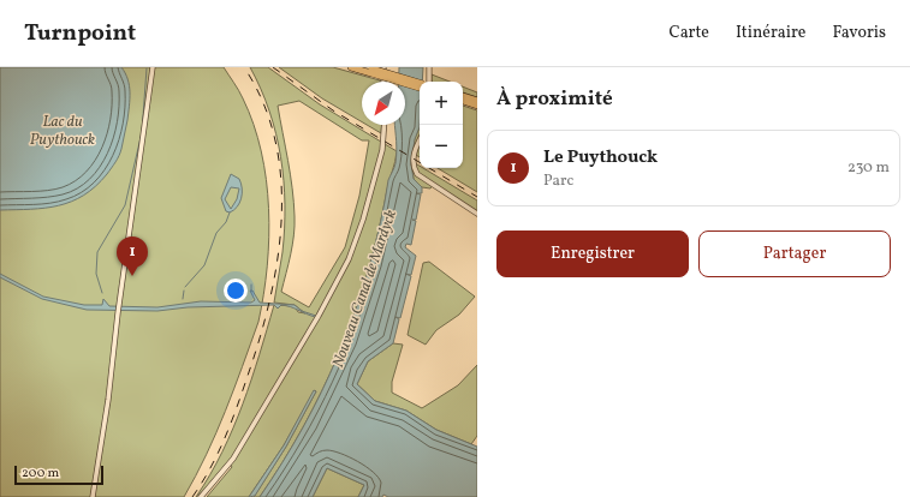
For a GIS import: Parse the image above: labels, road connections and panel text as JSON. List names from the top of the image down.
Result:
{
  "water": ["Lac du Puythouck", "Nouveau Canal de Mardyck"],
  "scale_bar": "200 m",
  "north": "bottom left",
  "page": {
    "header": "Turnpoint",
    "nav": ["Carte", "Itinéraire", "Favoris"],
    "heading": "À proximité",
    "map_buttons": ["+", "−"],
    "list": [
      {
        "mark": "1",
        "name": "Le Puythouck",
        "note": "Parc",
        "value": "230 m"
      }
    ],
    "buttons": ["Enregistrer", "Partager"],
    "pins": "1",
    "scale": "200 m"
  }
}
